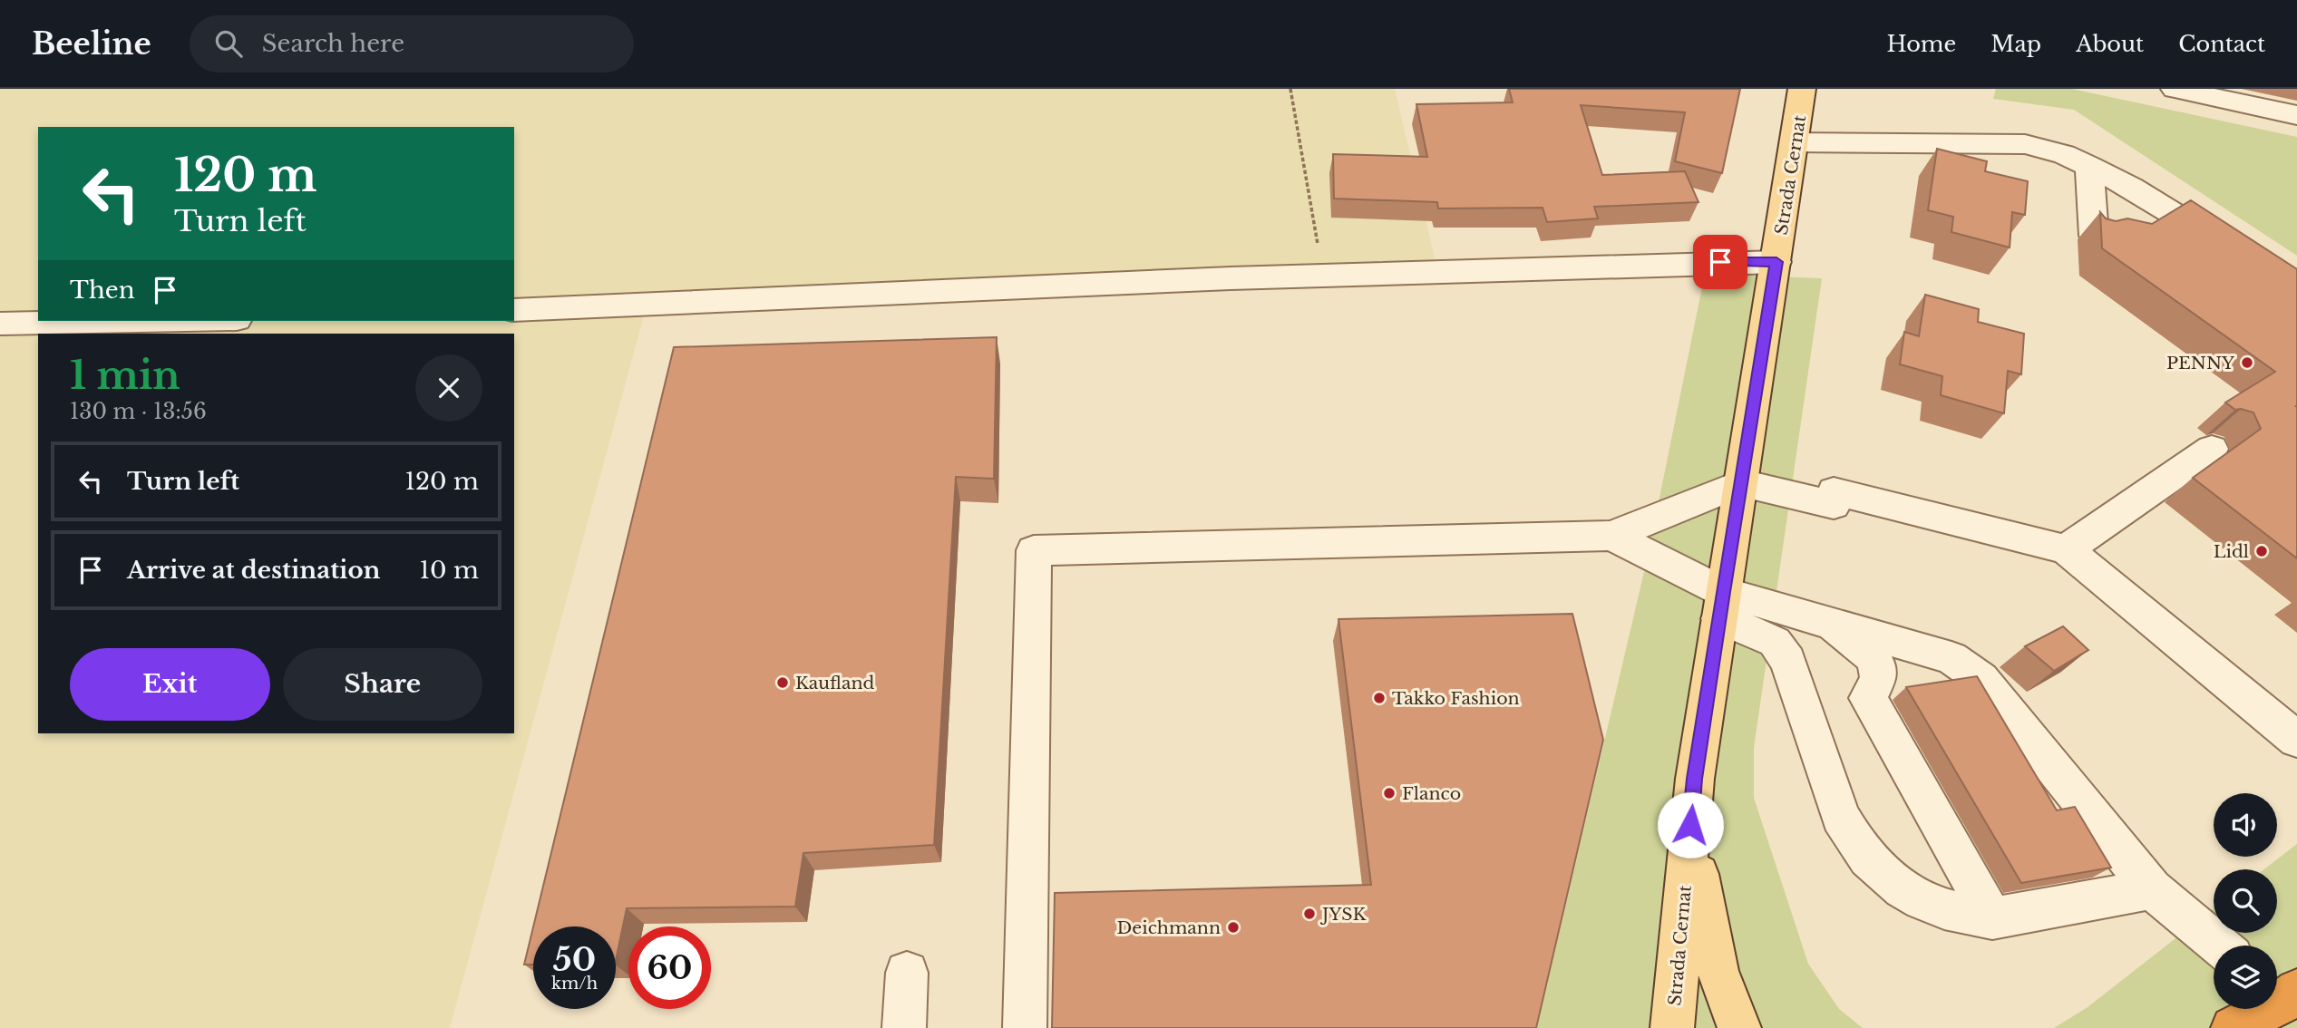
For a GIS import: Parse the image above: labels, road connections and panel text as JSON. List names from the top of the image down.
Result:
{
  "streets": {
    "main road": ["Strada Cernat"]
  },
  "places": [
    "PENNY",
    "Lidl",
    "Kaufland",
    "Takko Fashion",
    "Flanco",
    "JYSK",
    "Deichmann"
  ],
  "page": {
    "header": "Beeline",
    "search": "Search here",
    "nav": [
      "Home",
      "Map",
      "About",
      "Contact"
    ],
    "turn": ["120 m", "Turn left"],
    "then": "Then",
    "heading": ["1 min", "130 m · 13:56"],
    "list": [
      {
        "name": "Turn left",
        "value": "120 m"
      },
      {
        "name": "Arrive at destination",
        "value": "10 m"
      }
    ],
    "buttons": ["Exit", "Share"],
    "speed": "50 km/h",
    "limit": "60"
  }
}
